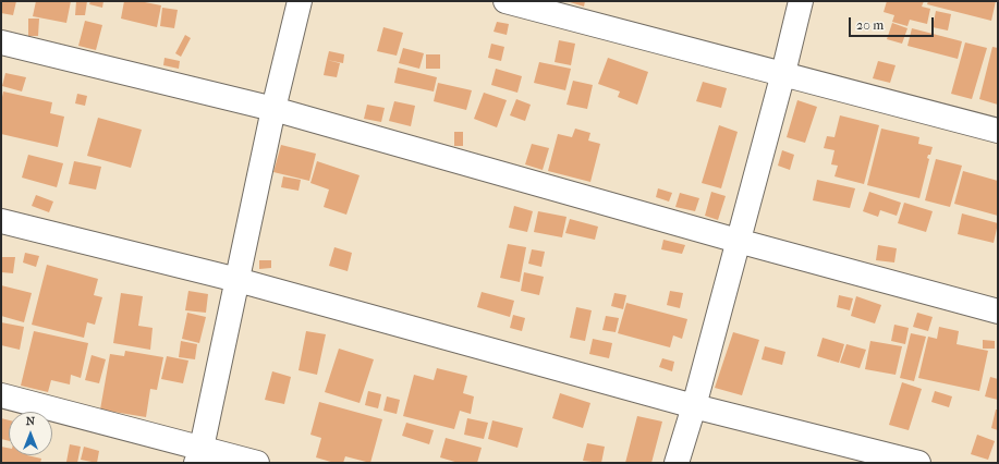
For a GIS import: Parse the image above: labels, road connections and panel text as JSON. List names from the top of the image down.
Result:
{
  "scale_bar": "20 m",
  "north": "top"
}
